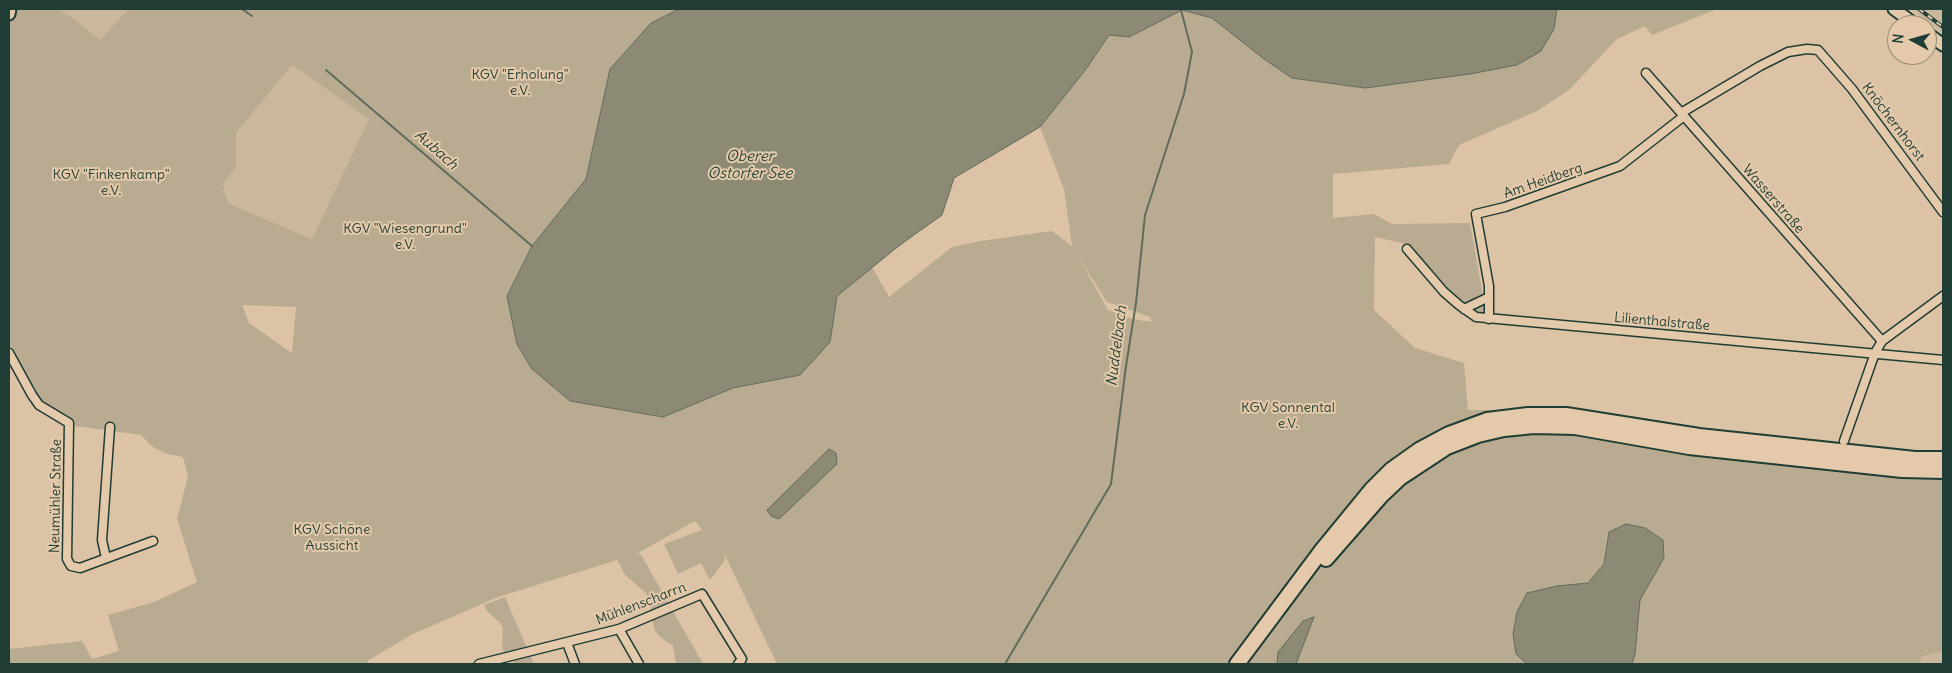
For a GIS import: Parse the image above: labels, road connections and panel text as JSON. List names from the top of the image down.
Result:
{
  "streets": {
    "street": [
      "Knöchernhorst",
      "Am Heidberg",
      "Wasserstraße",
      "Lilienthalstraße",
      "Neumühler Straße",
      "Mühlenscharrn"
    ]
  },
  "crossings": [
    ["Knöchernhorst", "Am Heidberg"],
    ["Am Heidberg", "Wasserstraße"],
    ["Am Heidberg", "Lilienthalstraße"]
  ],
  "water": ["Aubach", "Oberer Ostorfer See", "Nuddelbach"],
  "parks": [
    "KGV \"Erholung\" e.V.",
    "KGV \"Finkenkamp\" e.V.",
    "KGV \"Wiesengrund\" e.V.",
    "KGV Sonnental e.V.",
    "KGV Schöne Aussicht"
  ],
  "north": "left"
}
